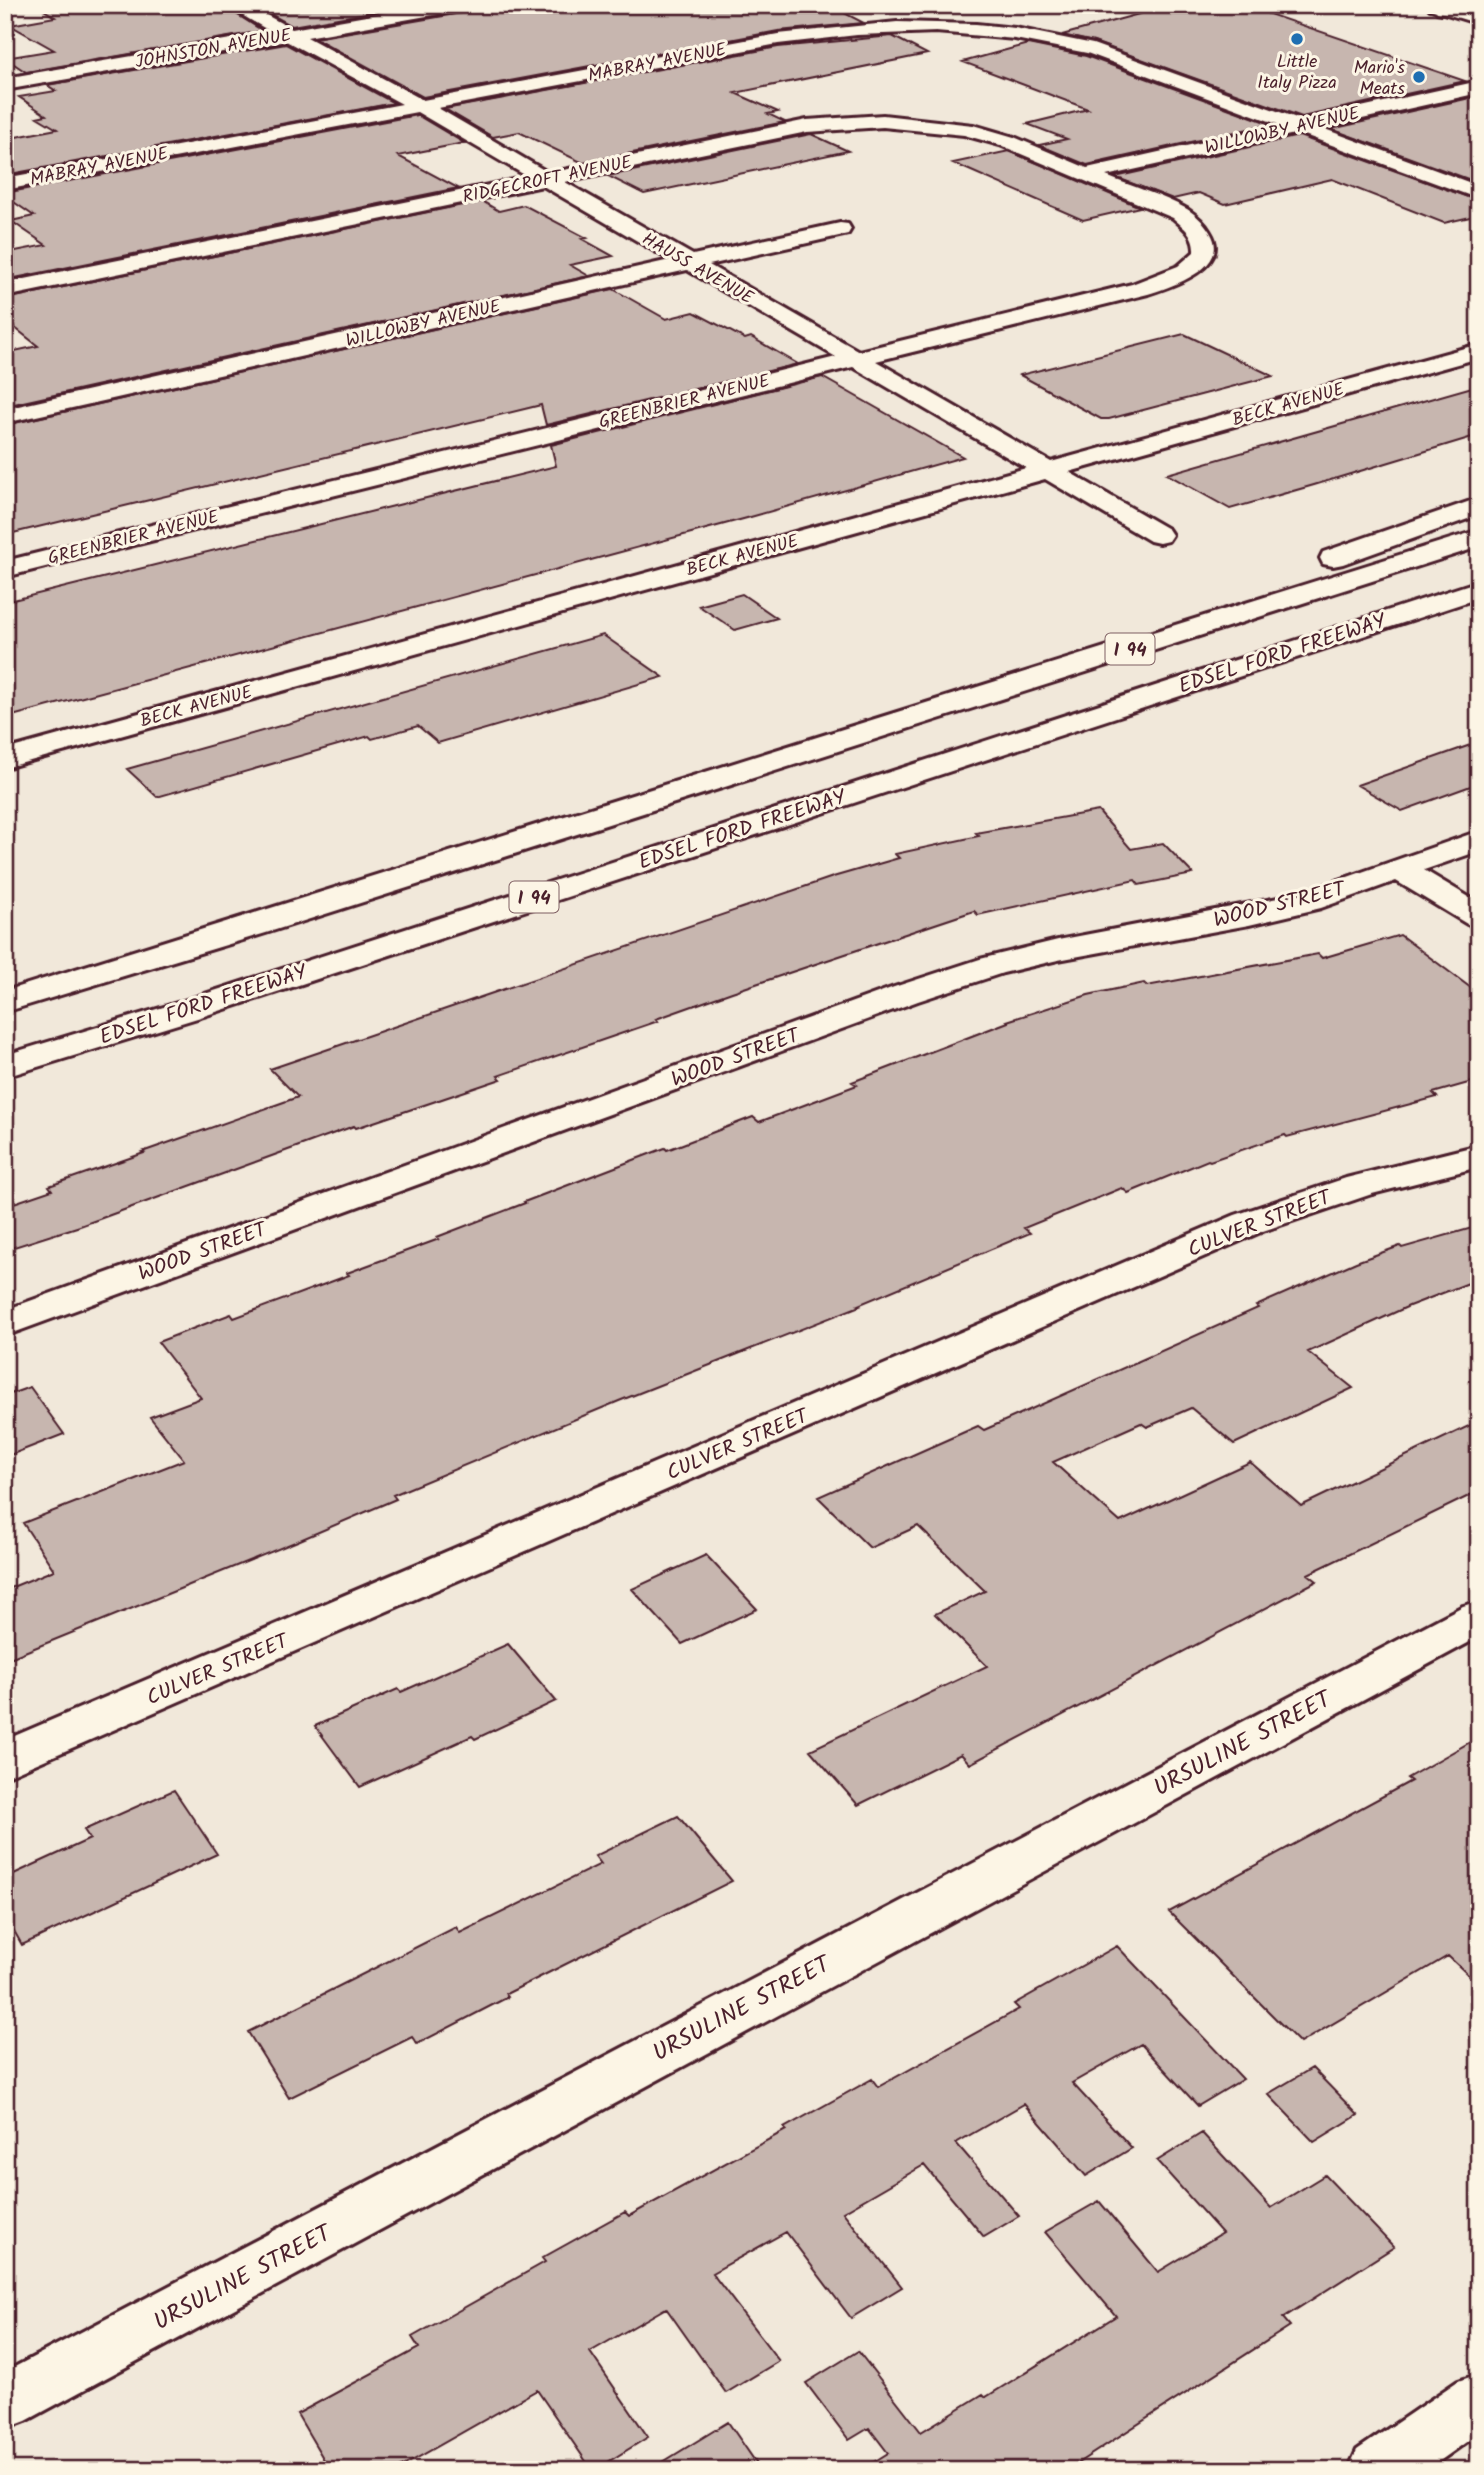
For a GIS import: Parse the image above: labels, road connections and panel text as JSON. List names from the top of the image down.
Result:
{
  "streets": {
    "main road": [
      "JOHNSTON AVENUE",
      "MABRAY AVENUE",
      "WILLOWBY AVENUE",
      "RIDGECROFT AVENUE",
      "HAUSS AVENUE",
      "GREENBRIER AVENUE",
      "BECK AVENUE",
      "I 94",
      "EDSEL FORD FREEWAY",
      "WOOD STREET",
      "CULVER STREET",
      "URSULINE STREET"
    ]
  },
  "crossings": [
    ["JOHNSTON AVENUE", "HAUSS AVENUE"],
    ["MABRAY AVENUE", "WILLOWBY AVENUE"],
    ["MABRAY AVENUE", "HAUSS AVENUE"],
    ["WILLOWBY AVENUE", "RIDGECROFT AVENUE"],
    ["WILLOWBY AVENUE", "HAUSS AVENUE"],
    ["WILLOWBY AVENUE", "GREENBRIER AVENUE"],
    ["RIDGECROFT AVENUE", "HAUSS AVENUE"],
    ["RIDGECROFT AVENUE", "GREENBRIER AVENUE"],
    ["HAUSS AVENUE", "GREENBRIER AVENUE"],
    ["HAUSS AVENUE", "BECK AVENUE"]
  ],
  "places": ["Little Italy Pizza", "Mario's Meats"]
}
